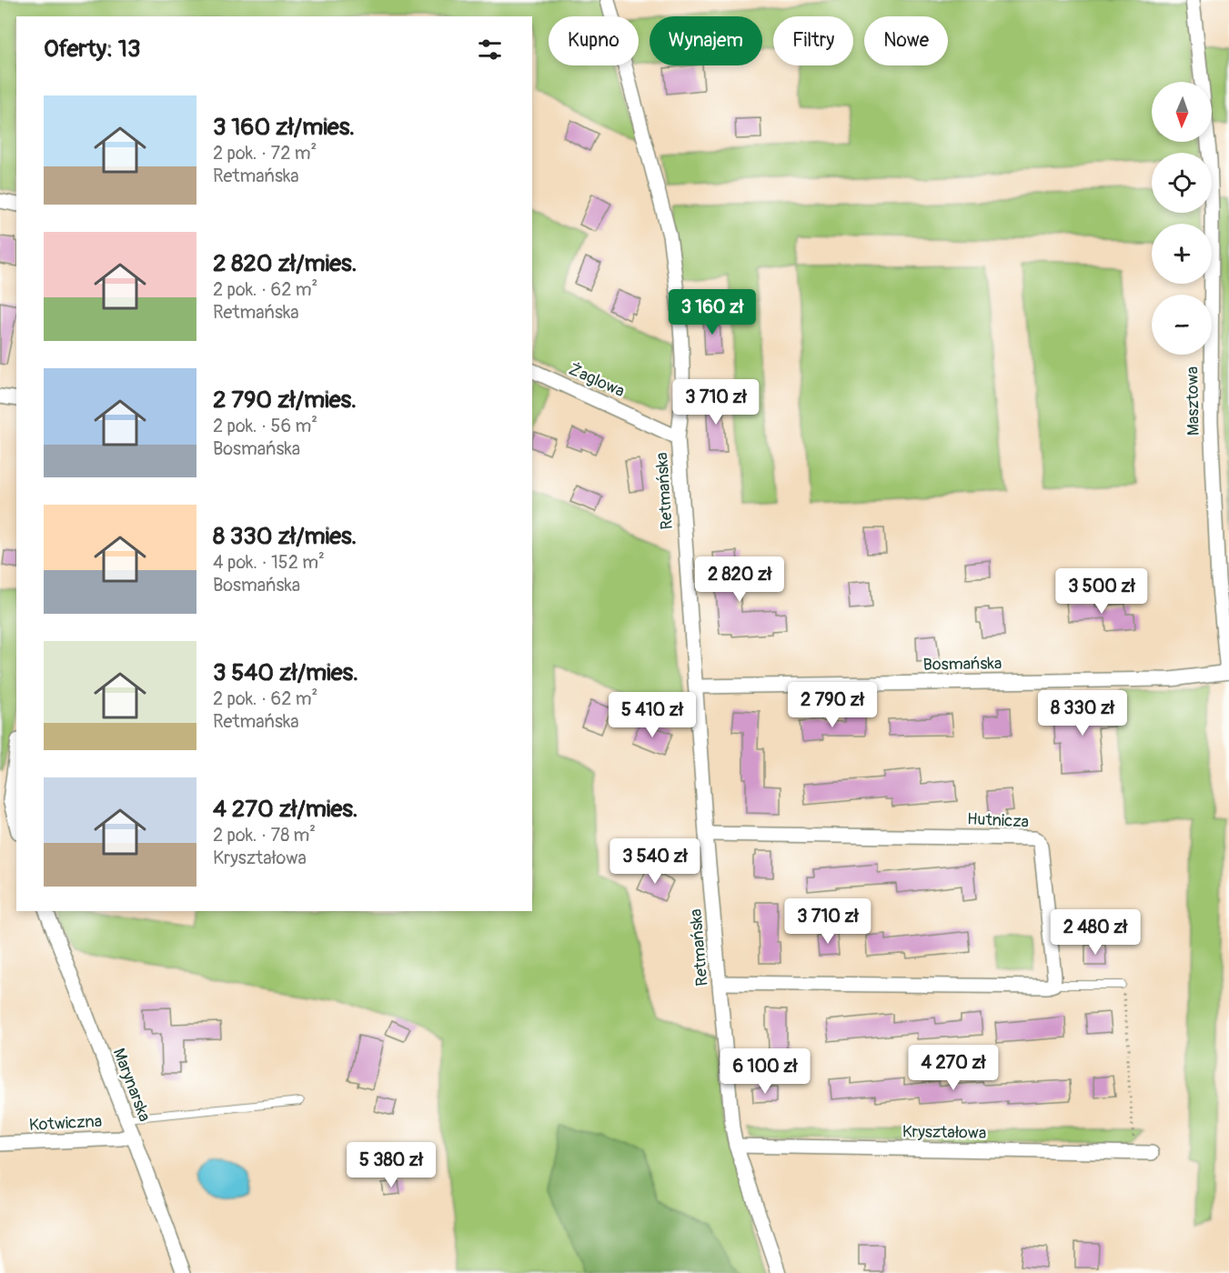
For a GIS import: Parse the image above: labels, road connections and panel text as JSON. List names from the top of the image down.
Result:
{
  "streets": {
    "street": [
      "Żaglowa",
      "Masztowa",
      "Retmańska",
      "Bosmańska",
      "Hutnicza",
      "Marynarska",
      "Kotwiczna",
      "Kryształowa"
    ]
  },
  "crossings": [
    ["Żaglowa", "Retmańska"],
    ["Masztowa", "Bosmańska"],
    ["Retmańska", "Bosmańska"],
    ["Retmańska", "Hutnicza"],
    ["Retmańska", "Kryształowa"],
    ["Marynarska", "Kotwiczna"]
  ],
  "north": "bottom",
  "page": {
    "chip": [
      "Kupno",
      "Wynajem",
      "Filtry",
      "Nowe"
    ],
    "heading": "Oferty: 13",
    "map_buttons": ["+", "−"],
    "list": [
      {
        "name": "3 160 zł/mies.",
        "note": "2 pok. · 72 m² · Retmańska"
      },
      {
        "name": "2 820 zł/mies.",
        "note": "2 pok. · 62 m² · Retmańska"
      },
      {
        "name": "2 790 zł/mies.",
        "note": "2 pok. · 56 m² · Bosmańska"
      },
      {
        "name": "8 330 zł/mies.",
        "note": "4 pok. · 152 m² · Bosmańska"
      },
      {
        "name": "3 540 zł/mies.",
        "note": "2 pok. · 62 m² · Retmańska"
      },
      {
        "name": "4 270 zł/mies.",
        "note": "2 pok. · 78 m² · Kryształowa"
      }
    ],
    "price": [
      "3 160 zł",
      "3 710 zł",
      "2 820 zł",
      "3 500 zł",
      "2 790 zł",
      "8 330 zł",
      "5 410 zł",
      "3 540 zł",
      "3 710 zł",
      "2 480 zł",
      "4 270 zł",
      "6 100 zł",
      "5 380 zł"
    ]
  }
}
